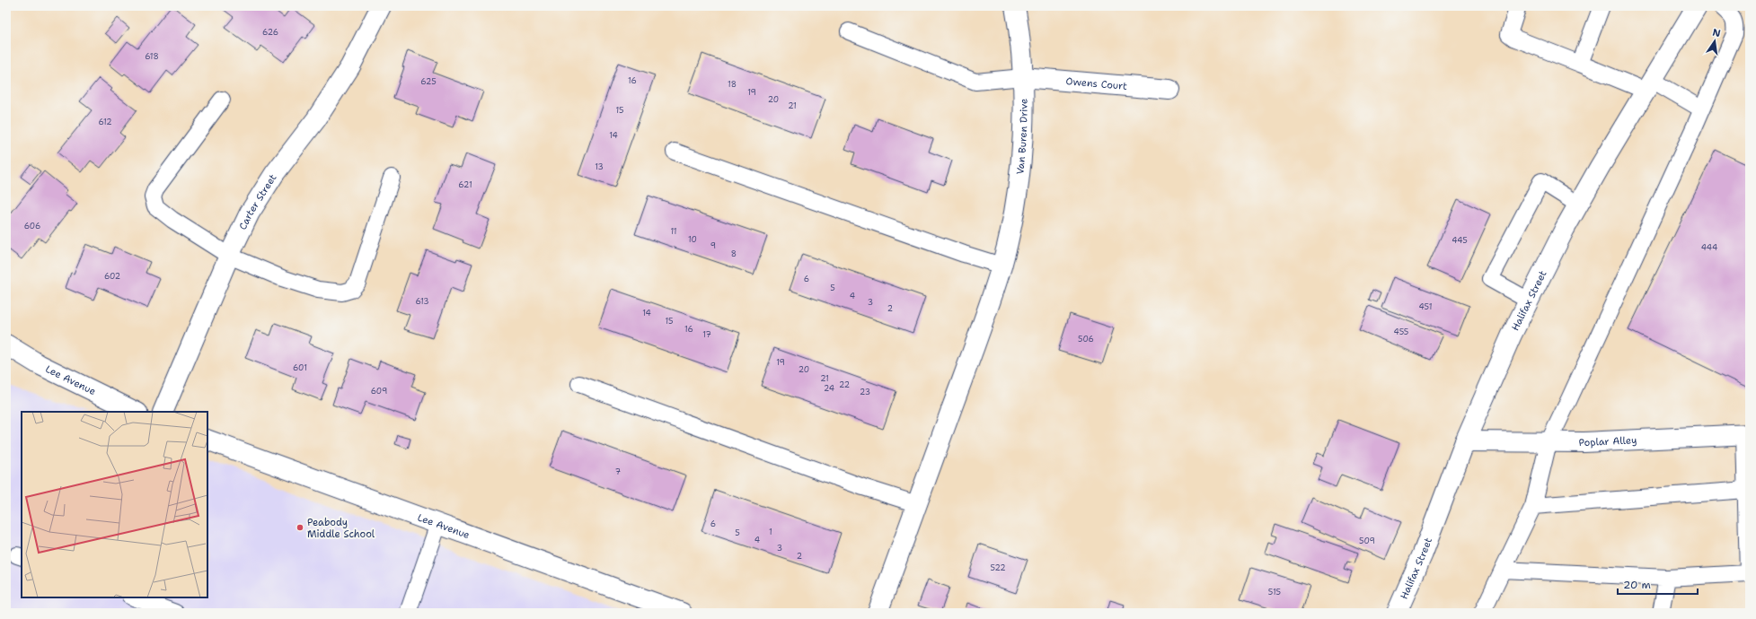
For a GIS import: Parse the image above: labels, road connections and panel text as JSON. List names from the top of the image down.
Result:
{
  "streets": {
    "street": [
      "Owens Court",
      "Van Buren Drive",
      "Carter Street",
      "Halifax Street",
      "Lee Avenue",
      "Poplar Alley"
    ]
  },
  "crossings": [
    ["Owens Court", "Van Buren Drive"],
    ["Halifax Street", "Poplar Alley"]
  ],
  "places": ["Peabody Middle School"],
  "house_numbers": [
    "626",
    "618",
    "16",
    "625",
    "18",
    "19",
    "20",
    "21",
    "15",
    "612",
    "14",
    "13",
    "621",
    "606",
    "11",
    "10",
    "445",
    "9",
    "444",
    "8",
    "602",
    "6",
    "5",
    "4",
    "613",
    "3",
    "451",
    "2",
    "14",
    "15",
    "16",
    "455",
    "17",
    "506",
    "19",
    "601",
    "20",
    "21",
    "22",
    "24",
    "609",
    "23",
    "7",
    "6",
    "1",
    "5",
    "4",
    "509",
    "3",
    "2",
    "522",
    "515"
  ],
  "scale_bar": "20 m",
  "north": "top"
}
